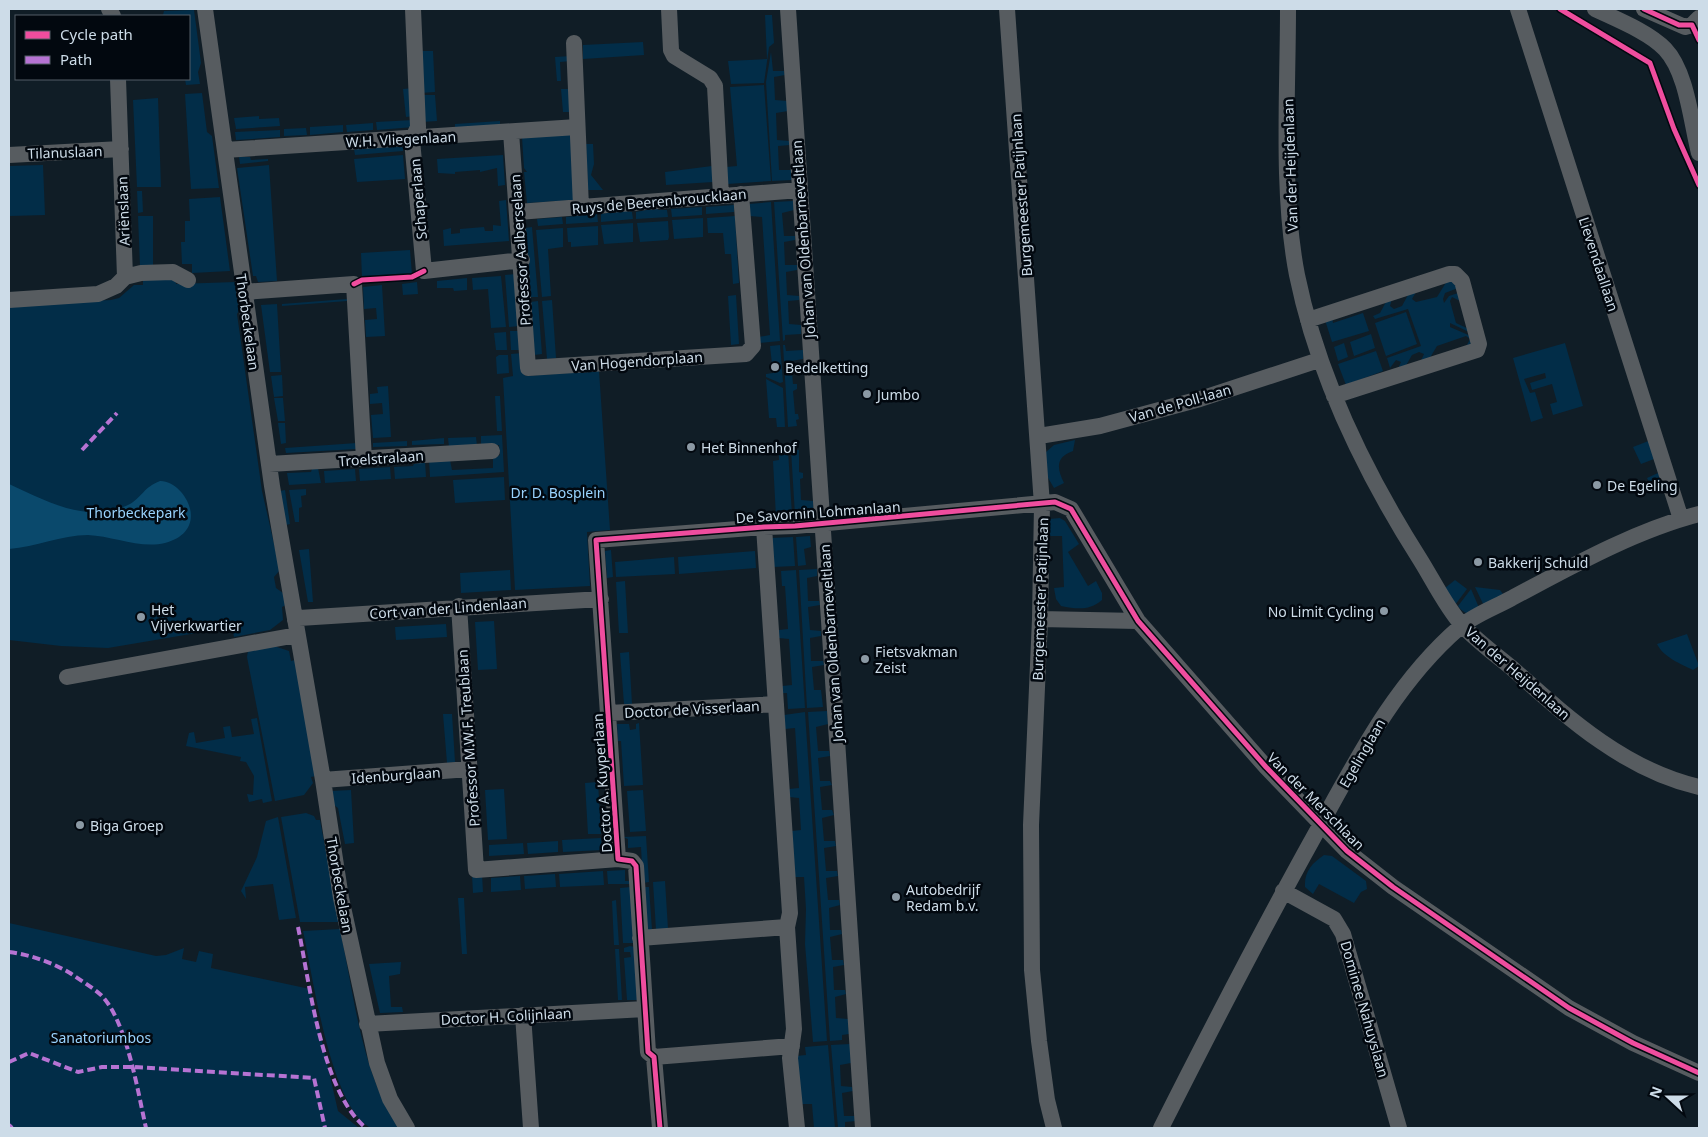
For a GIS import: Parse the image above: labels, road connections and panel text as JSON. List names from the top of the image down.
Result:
{
  "streets": {
    "street": [
      "W.H. Vliegenlaan",
      "Tilanuslaan",
      "Van der Heijdenlaan",
      "Burgemeester Patijnlaan",
      "Schaperlaan",
      "Ruys de Beerenbroucklaan",
      "Ariënslaan",
      "Johan van Oldenbarneveltlaan",
      "Professor Aalberselaan",
      "Lievendaallaan",
      "Thorbeckelaan",
      "Van Hogendorplaan",
      "Van de Poll-laan",
      "Troelstralaan",
      "De Savornin Lohmanlaan",
      "Cort van der Lindenlaan",
      "Doctor de Visserlaan",
      "Professor M.W.F. Treublaan",
      "Egelinglaan",
      "Idenburglaan",
      "Doctor A. Kuyperlaan",
      "Van der Merschlaan",
      "Dominee Nahuyslaan",
      "Doctor H. Colijnlaan"
    ]
  },
  "crossings": [
    ["W.H. Vliegenlaan", "Schaperlaan"],
    ["W.H. Vliegenlaan", "Professor Aalberselaan"],
    ["W.H. Vliegenlaan", "Thorbeckelaan"],
    ["Tilanuslaan", "Ariënslaan"],
    ["Van der Heijdenlaan", "Van de Poll-laan"],
    ["Van der Heijdenlaan", "Egelinglaan"],
    ["Burgemeester Patijnlaan", "Van de Poll-laan"],
    ["Burgemeester Patijnlaan", "De Savornin Lohmanlaan"],
    ["Burgemeester Patijnlaan", "Van der Merschlaan"],
    ["Schaperlaan", "Professor Aalberselaan"],
    ["Ruys de Beerenbroucklaan", "Johan van Oldenbarneveltlaan"],
    ["Ruys de Beerenbroucklaan", "Professor Aalberselaan"],
    ["Ruys de Beerenbroucklaan", "Van Hogendorplaan"],
    ["Johan van Oldenbarneveltlaan", "De Savornin Lohmanlaan"],
    ["Professor Aalberselaan", "Van Hogendorplaan"],
    ["Lievendaallaan", "Egelinglaan"],
    ["Thorbeckelaan", "Troelstralaan"],
    ["Thorbeckelaan", "Cort van der Lindenlaan"],
    ["Thorbeckelaan", "Idenburglaan"],
    ["Thorbeckelaan", "Doctor H. Colijnlaan"],
    ["De Savornin Lohmanlaan", "Doctor A. Kuyperlaan"],
    ["De Savornin Lohmanlaan", "Van der Merschlaan"],
    ["Cort van der Lindenlaan", "Professor M.W.F. Treublaan"],
    ["Cort van der Lindenlaan", "Doctor A. Kuyperlaan"],
    ["Doctor de Visserlaan", "Doctor A. Kuyperlaan"],
    ["Professor M.W.F. Treublaan", "Idenburglaan"],
    ["Professor M.W.F. Treublaan", "Doctor A. Kuyperlaan"],
    ["Egelinglaan", "Van der Merschlaan"],
    ["Egelinglaan", "Dominee Nahuyslaan"],
    ["Doctor A. Kuyperlaan", "Doctor H. Colijnlaan"]
  ],
  "parks": ["Dr. D. Bosplein", "Thorbeckepark", "Sanatoriumbos"],
  "places": [
    "Bedelketting",
    "Jumbo",
    "Het Binnenhof",
    "De Egeling",
    "Bakkerij Schuld",
    "No Limit Cycling",
    "Het Vijverkwartier",
    "Fietsvakman Zeist",
    "Biga Groep",
    "Autobedrijf Redam b.v."
  ],
  "legend": ["Cycle path", "Path"],
  "north": "left"
}
